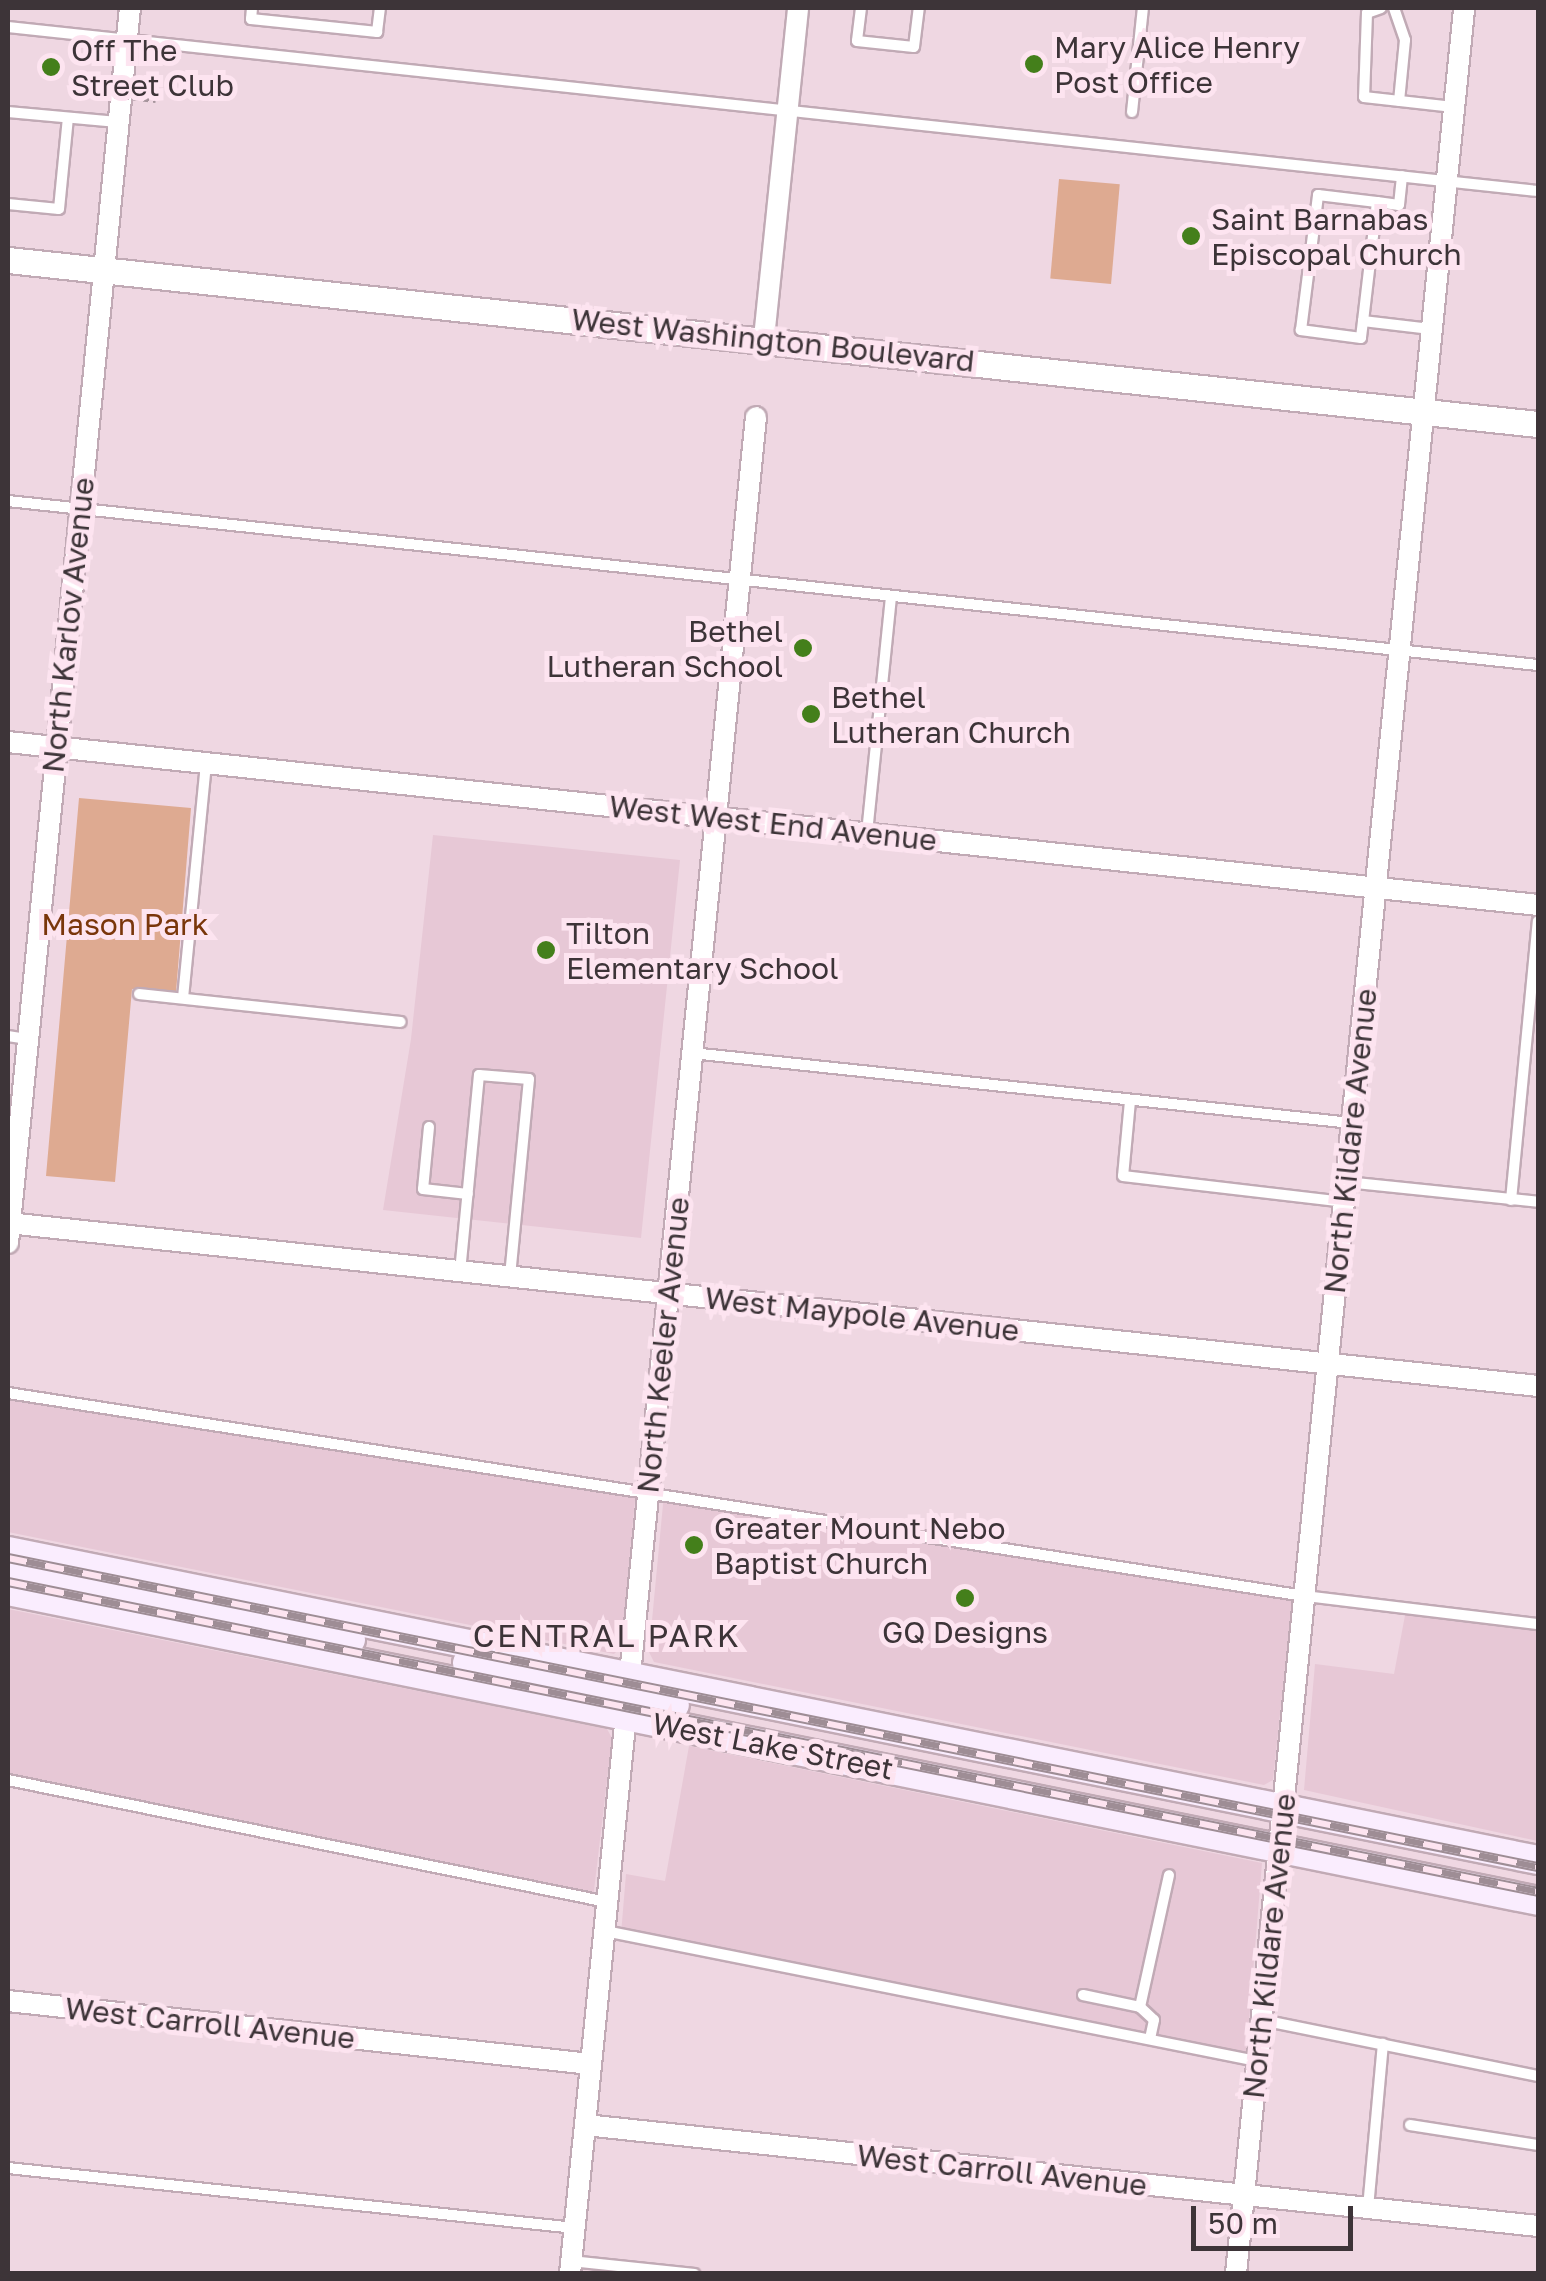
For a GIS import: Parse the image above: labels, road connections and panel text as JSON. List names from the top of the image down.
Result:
{
  "streets": {
    "main road": ["West Lake Street"],
    "street": [
      "West Washington Boulevard",
      "North Karlov Avenue",
      "West West End Avenue",
      "North Kildare Avenue",
      "West Maypole Avenue",
      "North Keeler Avenue",
      "West Carroll Avenue"
    ]
  },
  "crossings": [
    ["West Washington Boulevard", "North Karlov Avenue"],
    ["West Washington Boulevard", "North Kildare Avenue"],
    ["North Karlov Avenue", "West West End Avenue"],
    ["North Karlov Avenue", "West Maypole Avenue"],
    ["West West End Avenue", "North Kildare Avenue"],
    ["West West End Avenue", "North Keeler Avenue"],
    ["North Kildare Avenue", "West Maypole Avenue"],
    ["North Kildare Avenue", "West Lake Street"],
    ["North Kildare Avenue", "West Carroll Avenue"],
    ["West Maypole Avenue", "North Keeler Avenue"],
    ["North Keeler Avenue", "West Lake Street"],
    ["North Keeler Avenue", "West Carroll Avenue"]
  ],
  "districts": ["CENTRAL PARK"],
  "parks": ["Mason Park"],
  "places": [
    "Mary Alice Henry Post Office",
    "Off The Street Club",
    "Saint Barnabas Episcopal Church",
    "Bethel Lutheran School",
    "Bethel Lutheran Church",
    "Tilton Elementary School",
    "Greater Mount Nebo Baptist Church",
    "GQ Designs"
  ],
  "scale_bar": "50 m"
}
